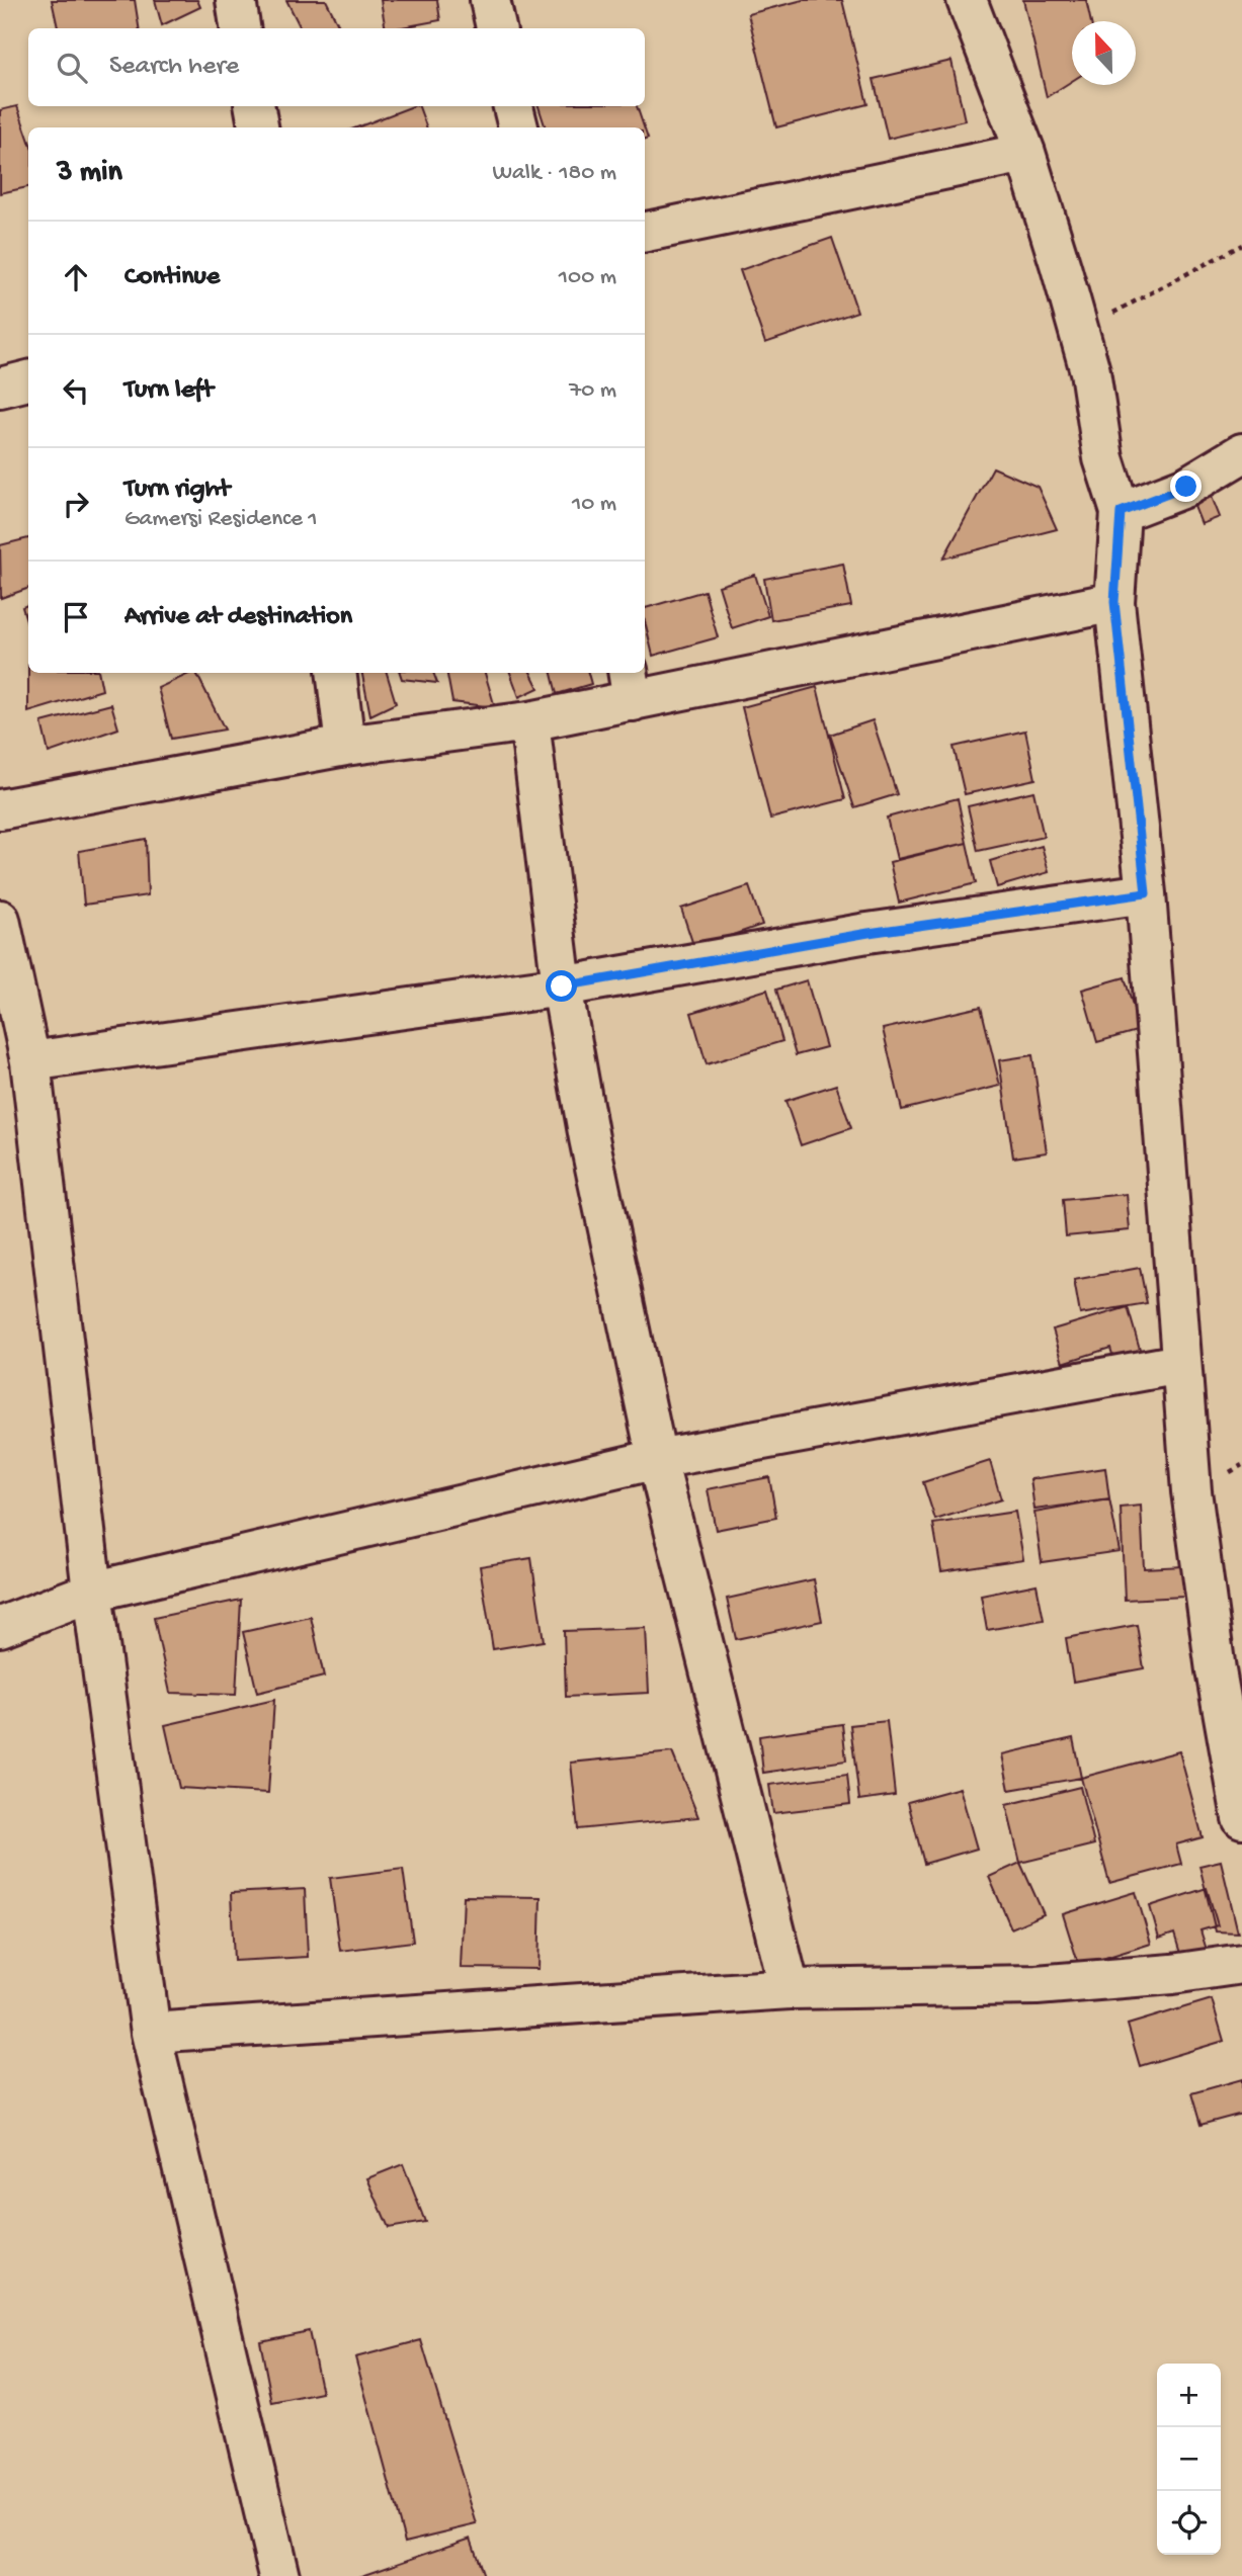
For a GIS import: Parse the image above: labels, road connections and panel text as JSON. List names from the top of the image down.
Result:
{
  "north": "top",
  "page": {
    "search": "Search here",
    "heading": ["3 min", "Walk · 180 m"],
    "list": [
      ["Continue", "100 m"],
      ["Turn left", "70 m"],
      ["Turn right", "Gamersi Residence 1", "10 m"],
      "Arrive at destination"
    ],
    "map_buttons": ["+", "−"]
  }
}
